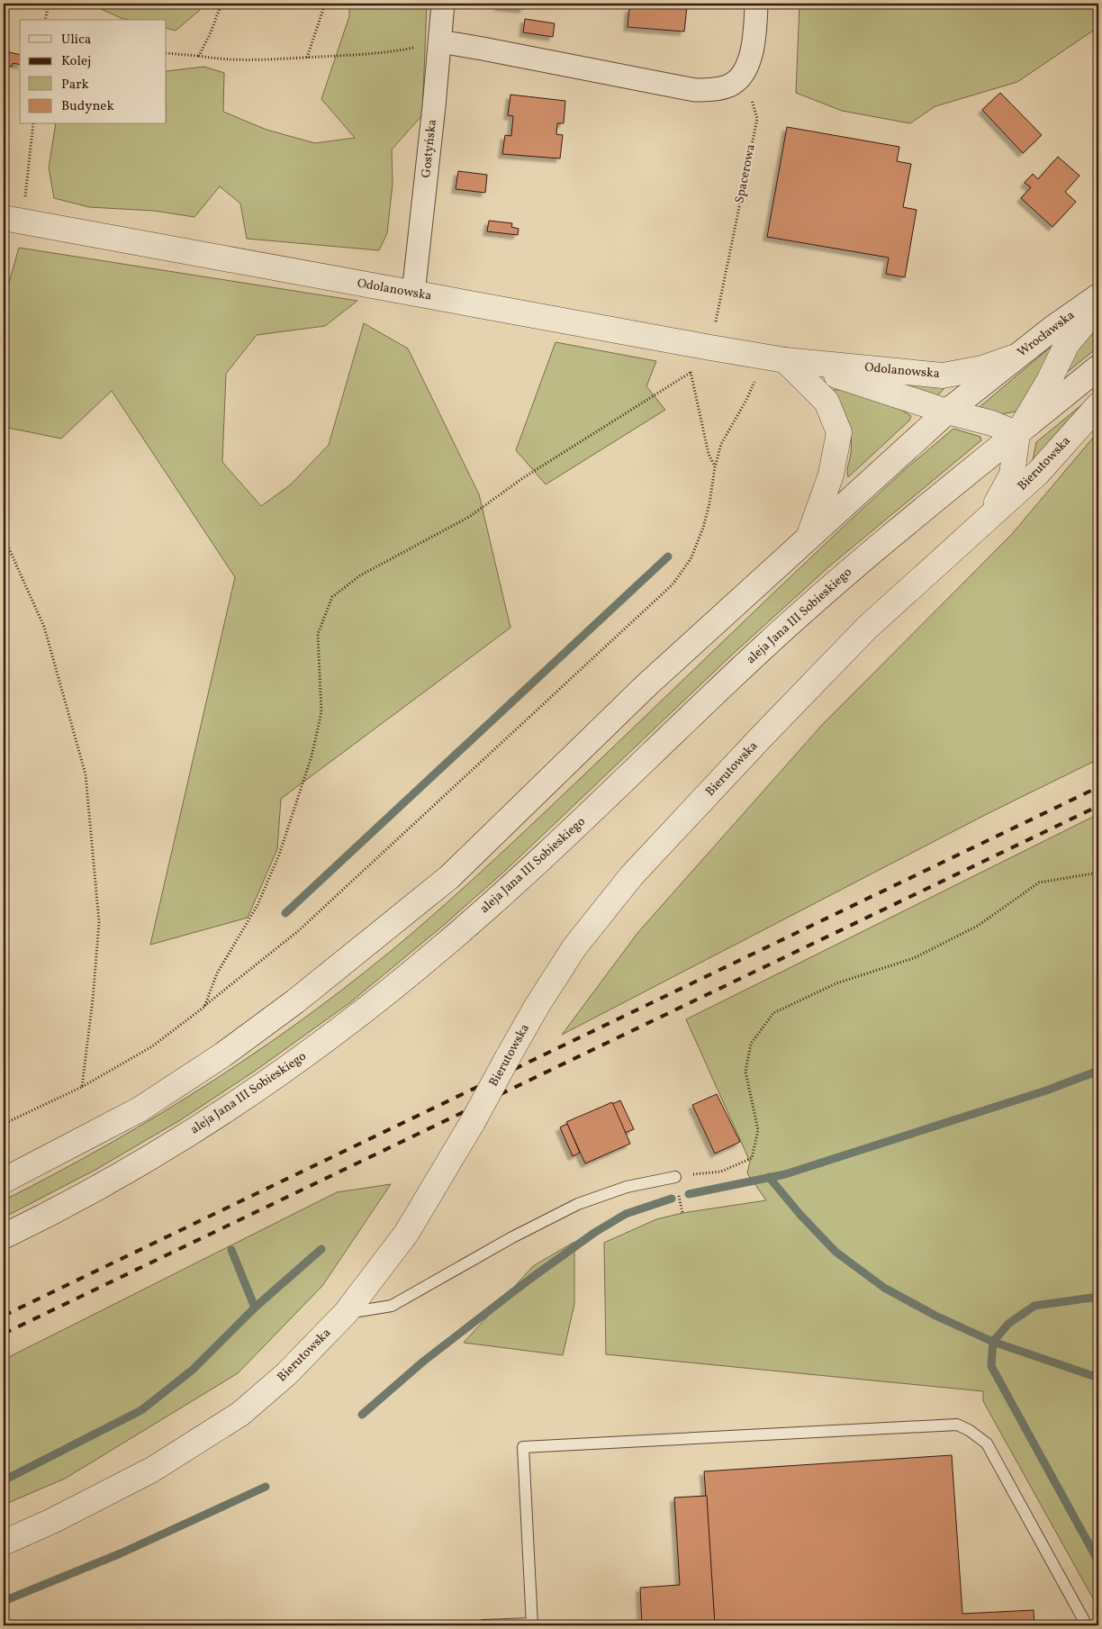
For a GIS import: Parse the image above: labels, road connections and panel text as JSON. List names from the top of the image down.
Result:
{
  "streets": {
    "street": [
      "Gostyńska",
      "Odolanowska",
      "Wrocławska",
      "Bierutowska",
      "aleja Jana III Sobieskiego"
    ],
    "path": ["Spacerowa"]
  },
  "crossings": [
    ["Gostyńska", "Odolanowska"],
    ["Spacerowa", "Odolanowska"],
    ["Odolanowska", "Wrocławska"],
    ["Odolanowska", "Bierutowska"],
    ["Odolanowska", "aleja Jana III Sobieskiego"],
    ["Wrocławska", "aleja Jana III Sobieskiego"],
    ["Bierutowska", "aleja Jana III Sobieskiego"]
  ],
  "legend": [
    "Ulica",
    "Kolej",
    "Park",
    "Budynek"
  ]
}
